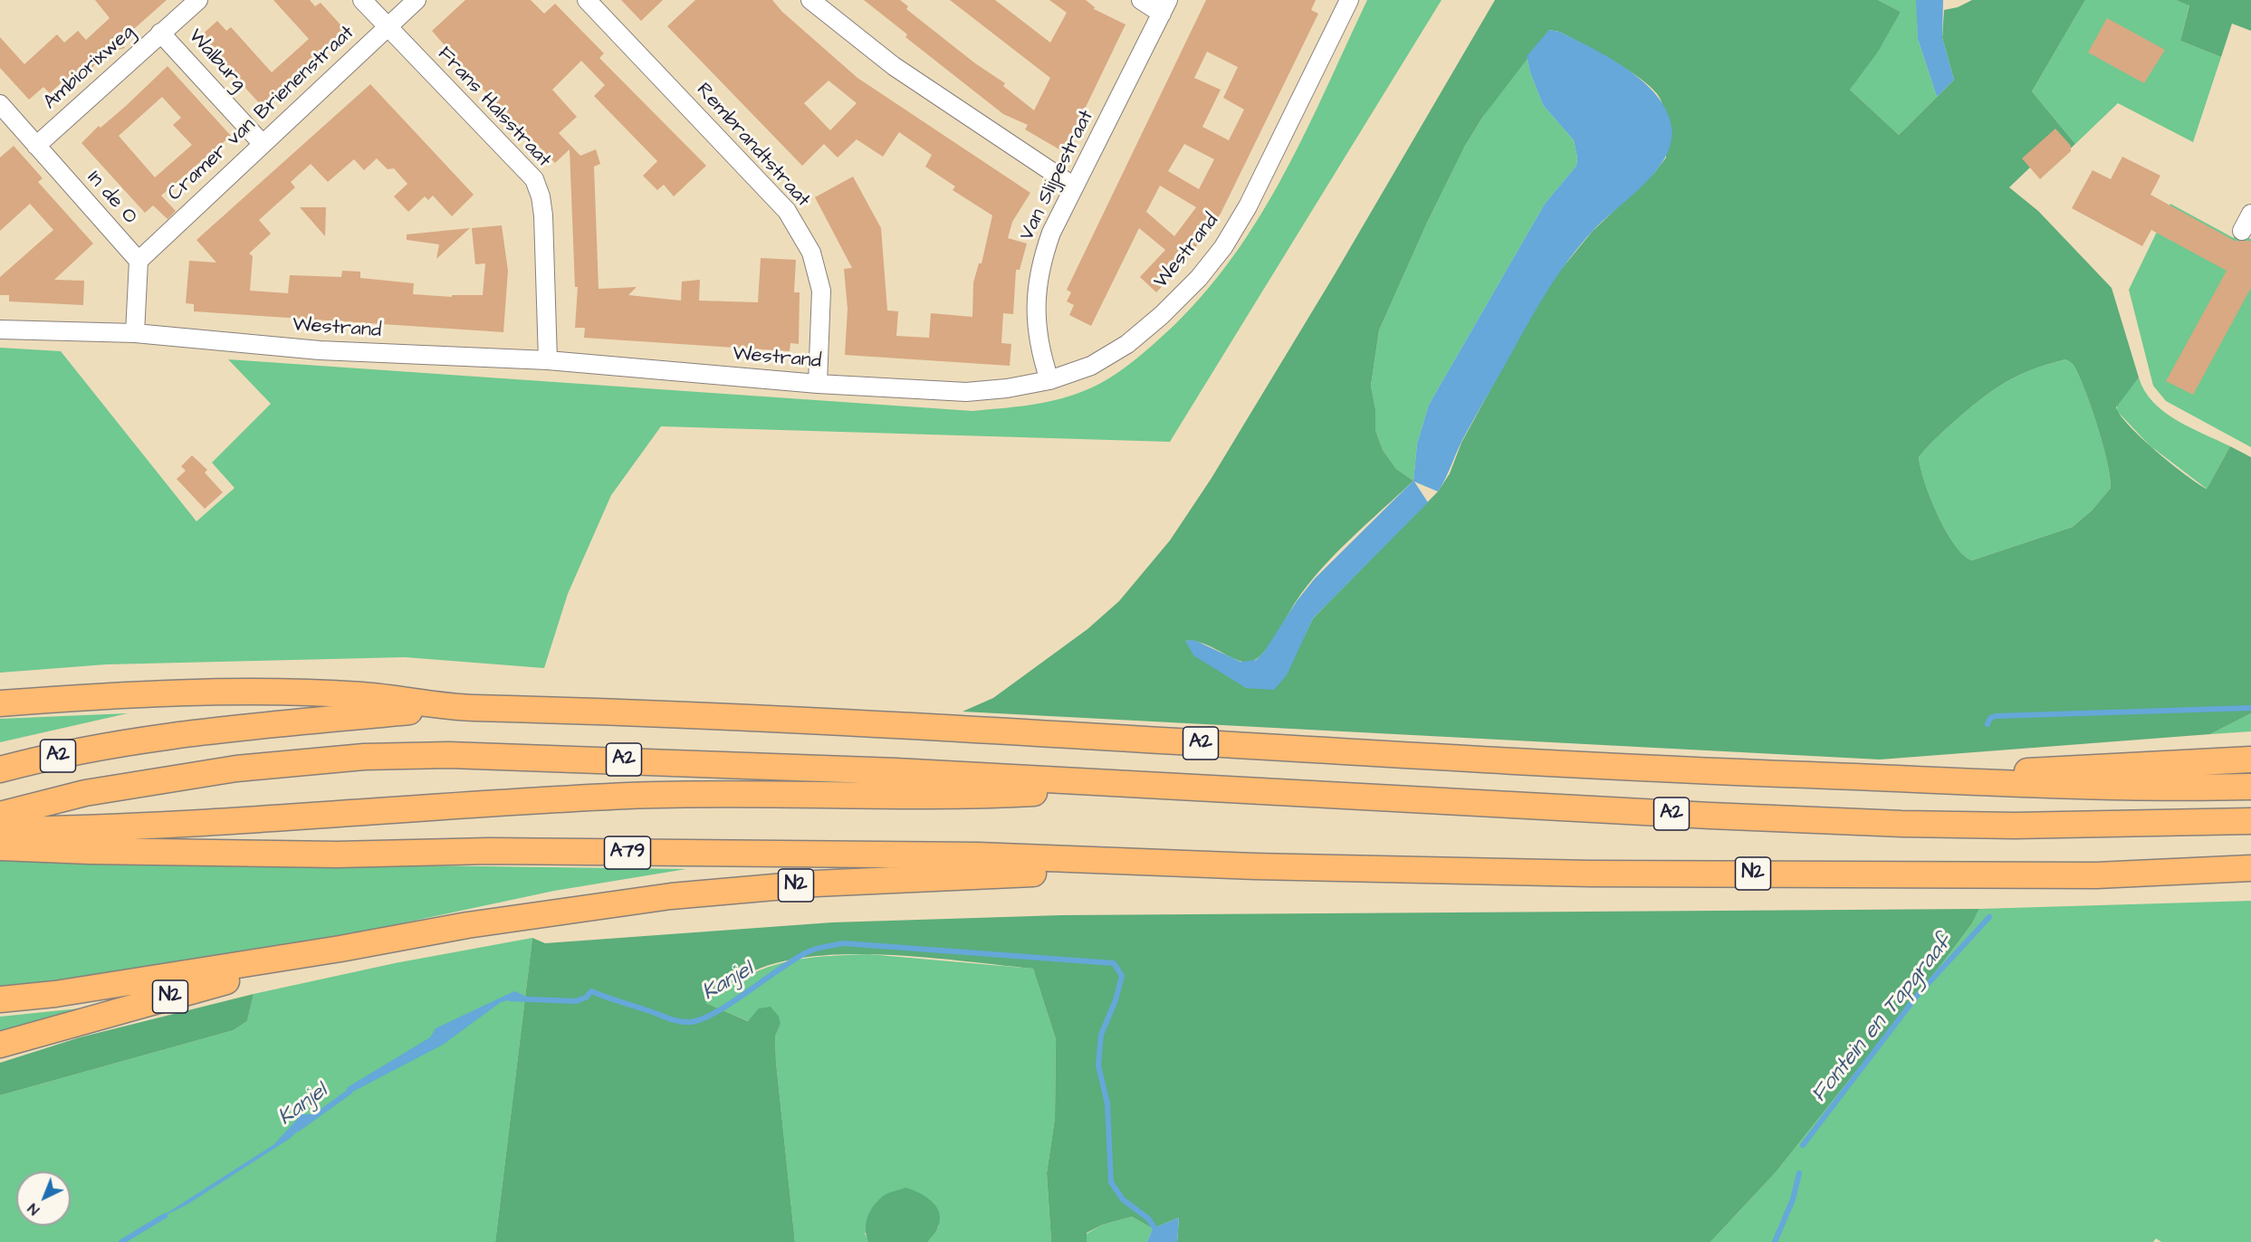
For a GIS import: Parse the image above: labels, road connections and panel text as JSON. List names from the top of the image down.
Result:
{
  "streets": {
    "highway": ["A2", "A79", "N2"],
    "street": [
      "Walburg",
      "Ambiorixweg",
      "Frans Halsstraat",
      "Cramer van Brienenstraat",
      "Rembrandtstraat",
      "Van Slijpestraat",
      "In de O",
      "Westrand"
    ]
  },
  "crossings": [
    ["Walburg", "Ambiorixweg"],
    ["Walburg", "Cramer van Brienenstraat"],
    ["Ambiorixweg", "In de O"],
    ["Frans Halsstraat", "Cramer van Brienenstraat"],
    ["Frans Halsstraat", "Westrand"],
    ["Cramer van Brienenstraat", "In de O"],
    ["Rembrandtstraat", "Westrand"],
    ["Van Slijpestraat", "Westrand"],
    ["A79", "N2"]
  ],
  "water": ["Kanjel", "Fontein en Tapgraaf"],
  "north": "bottom left"
}
